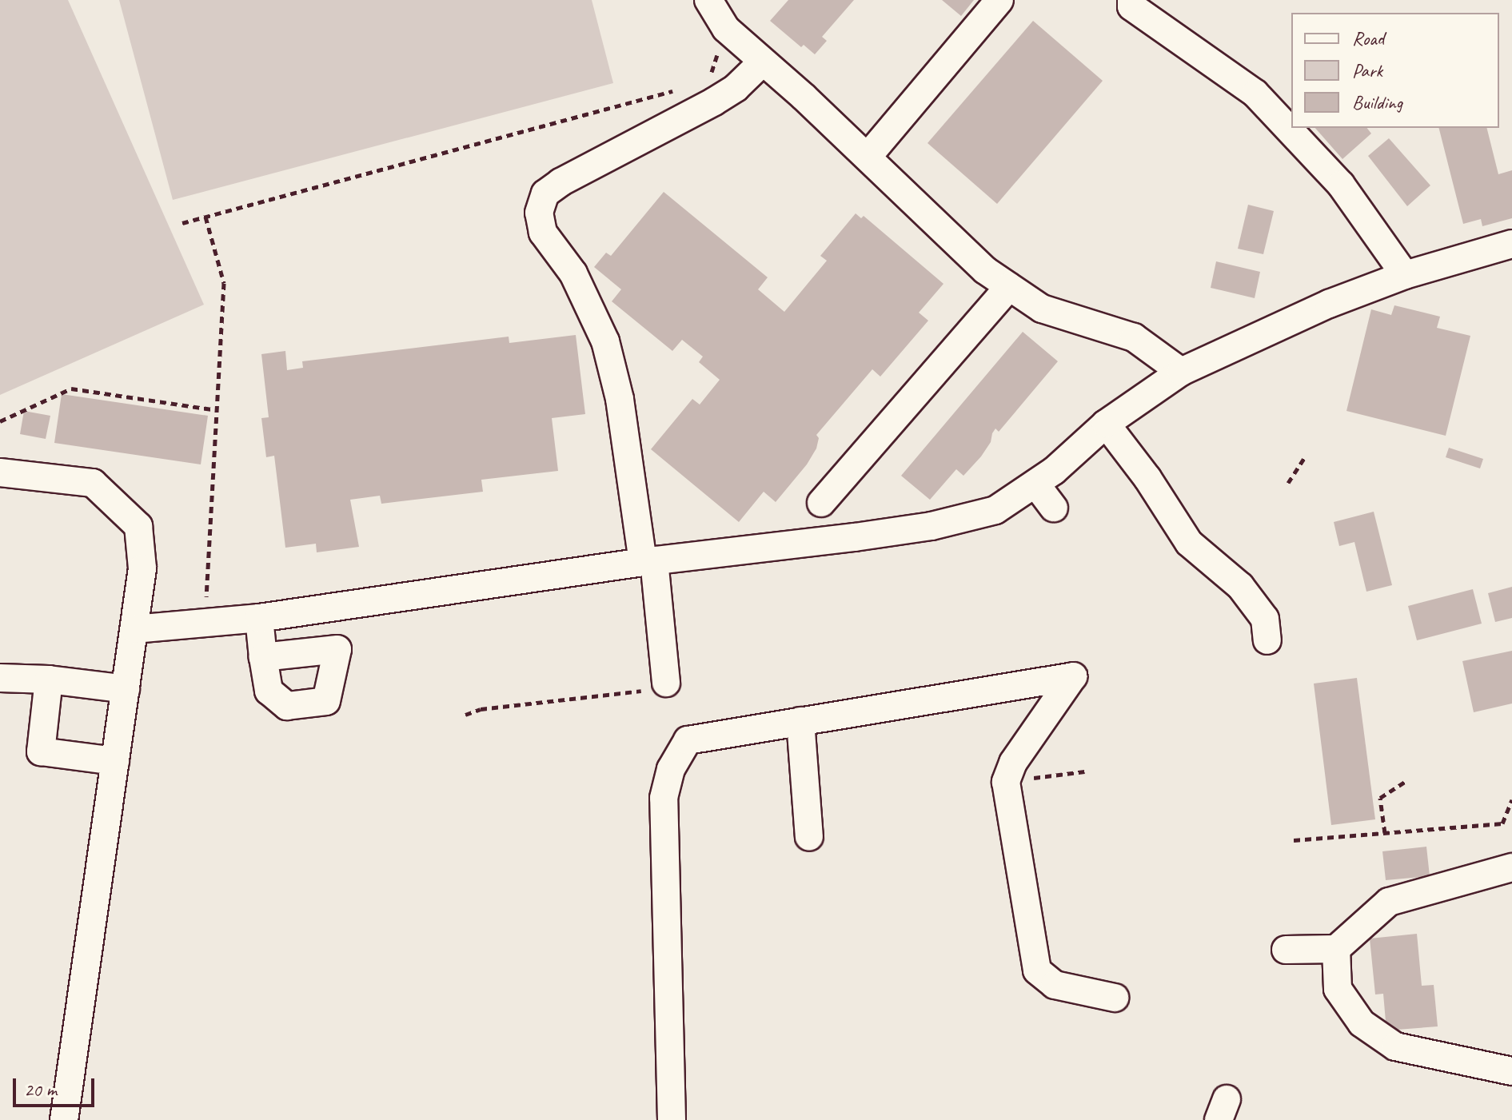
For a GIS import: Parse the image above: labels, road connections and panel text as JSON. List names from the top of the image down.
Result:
{
  "legend": ["Road", "Park", "Building"],
  "scale_bar": "20 m"
}
